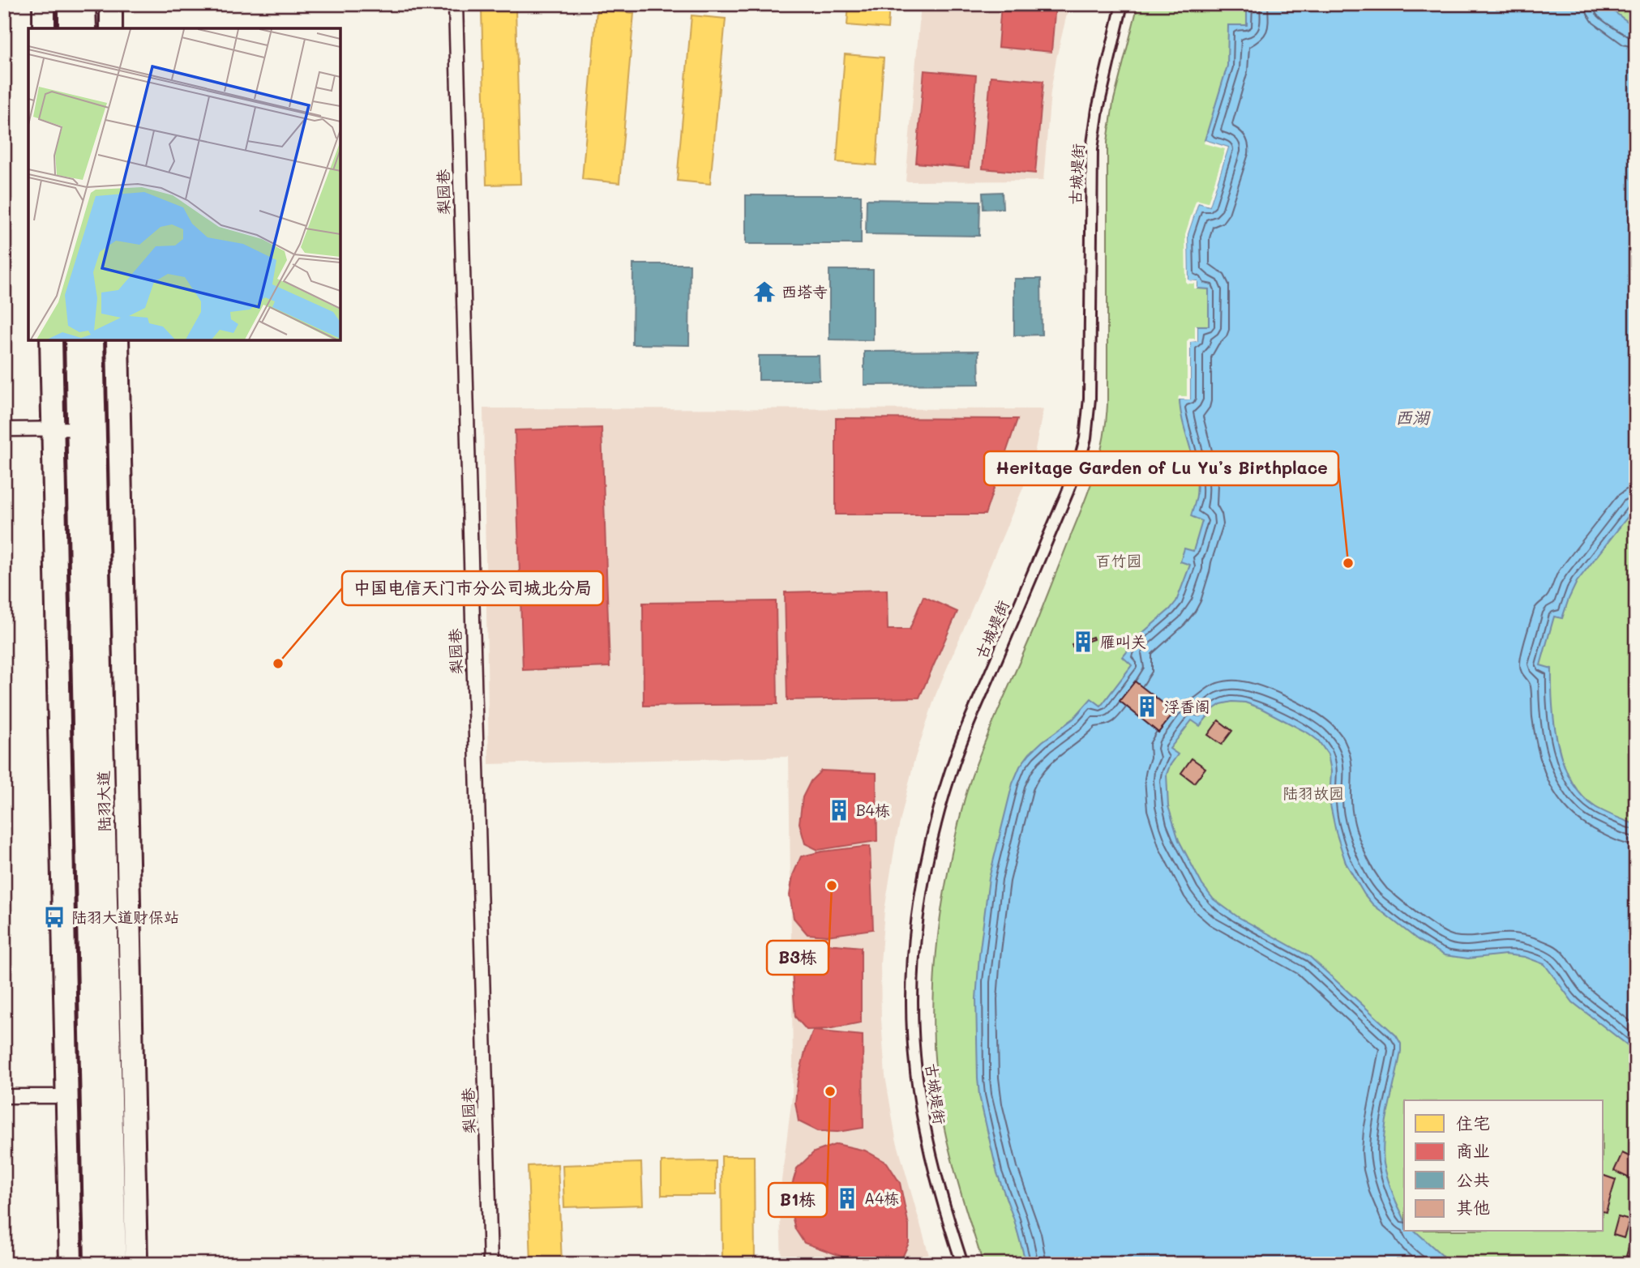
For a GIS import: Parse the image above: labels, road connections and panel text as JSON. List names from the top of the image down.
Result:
{
  "streets": {
    "main road": ["陆羽大道"],
    "street": ["古城堤街", "梨园巷"]
  },
  "water": ["西湖"],
  "parks": ["百竹园", "陆羽故园"],
  "places": {
    "temple": ["西塔寺"],
    "other": [
      "Heritage Garden of Lu Yu’s Birthplace",
      "中国电信天门市分公司城北分局",
      "B3栋",
      "B1栋"
    ],
    "building": [
      "雁叫关",
      "浮香阁",
      "B4栋",
      "A4栋"
    ],
    "bus stop": ["陆羽大道财保站"]
  },
  "legend": [
    "住宅",
    "商业",
    "公共",
    "其他"
  ]
}
